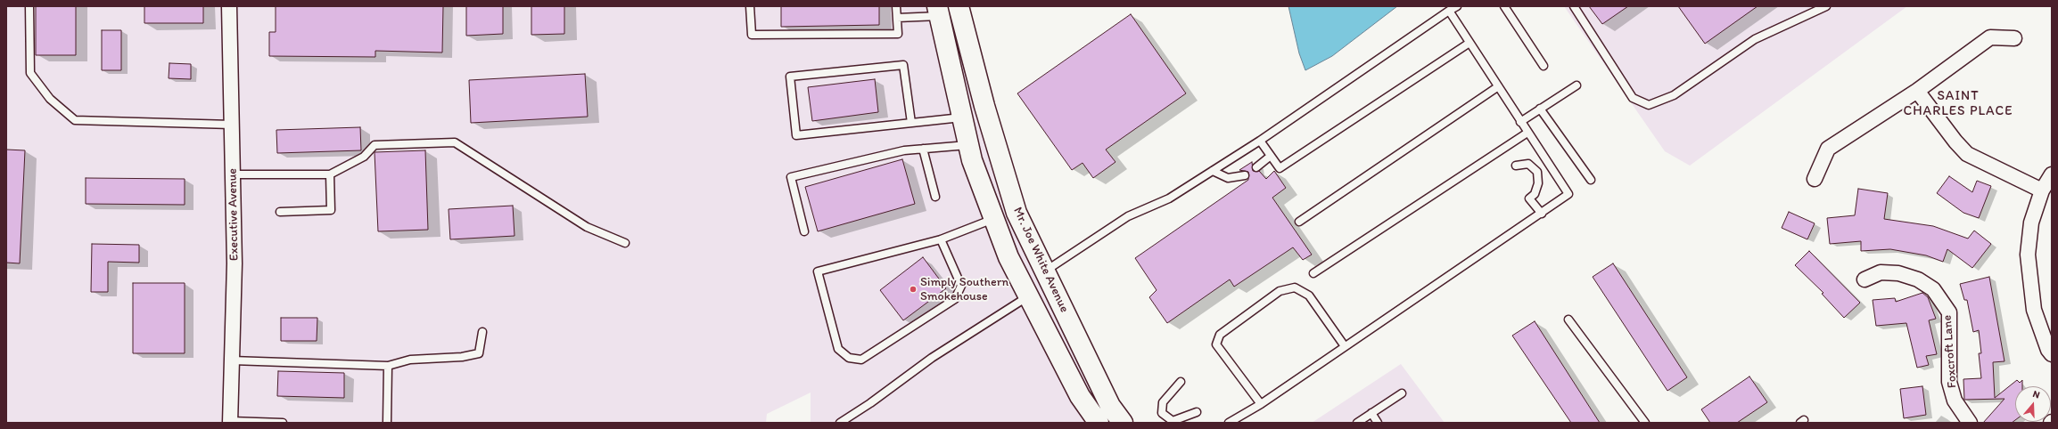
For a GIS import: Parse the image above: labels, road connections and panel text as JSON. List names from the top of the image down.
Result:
{
  "streets": {
    "main road": ["Mr. Joe White Avenue"],
    "street": ["Executive Avenue", "Foxcroft Lane"]
  },
  "districts": ["SAINT CHARLES PLACE"],
  "places": ["Simply Southern Smokehouse"],
  "north": "top"
}
